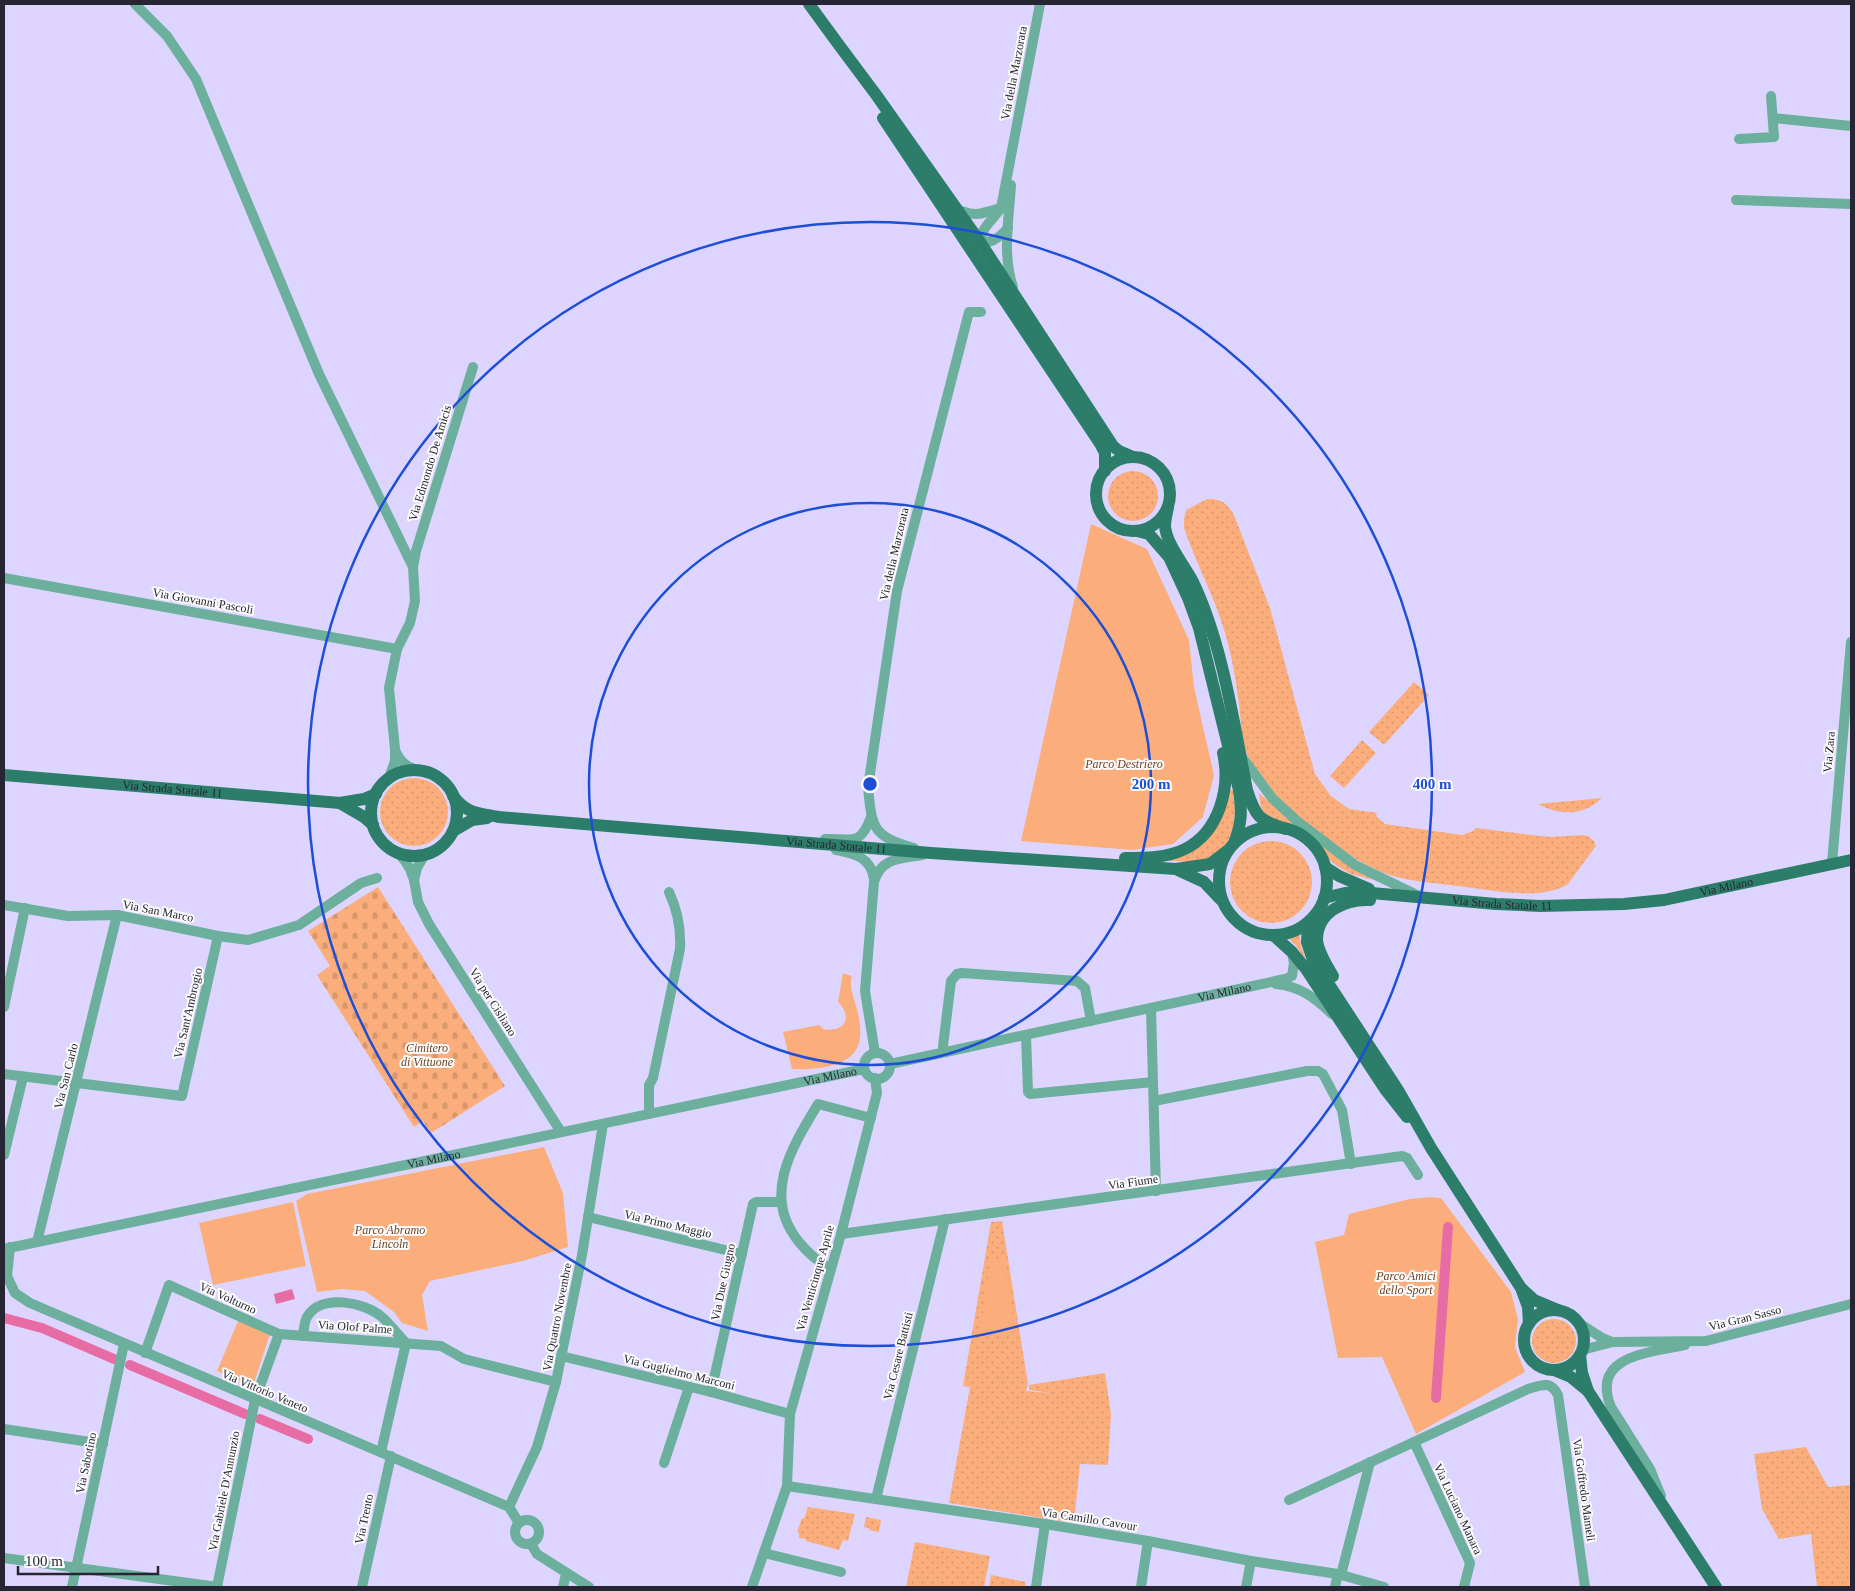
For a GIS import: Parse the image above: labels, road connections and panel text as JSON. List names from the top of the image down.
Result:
{
  "streets": {
    "main road": ["Via Strada Statale 11", "Via Milano"],
    "street": [
      "Via della Marzorata",
      "Via Edmondo De Amicis",
      "Via Giovanni Pascoli",
      "Via Zara",
      "Via San Marco",
      "Via per Cisliano",
      "Via Sant'Ambrogio",
      "Via San Carlo",
      "Via Fiume",
      "Via Primo Maggio",
      "Via Venticinque Aprile",
      "Via Due Giugno",
      "Via Volturno",
      "Via Quattro Novembre",
      "Via Gran Sasso",
      "Via Olof Palme",
      "Via Cesare Battisti",
      "Via Guglielmo Marconi",
      "Via Vittorio Veneto",
      "Via Sabotino",
      "Via Goffredo Mameli",
      "Via Gabriele D'Annunzio",
      "Via Luciano Manara",
      "Via Trento",
      "Via Camillo Cavour"
    ]
  },
  "crossings": [
    ["Via Zara", "Via Milano"],
    ["Via Strada Statale 11", "Via Milano"],
    ["Via Strada Statale 11", "Via per Cisliano"],
    ["Via Milano", "Via per Cisliano"],
    ["Via Milano", "Via San Carlo"],
    ["Via Milano", "Via Venticinque Aprile"],
    ["Via Milano", "Via Quattro Novembre"],
    ["Via Milano", "Via Vittorio Veneto"],
    ["Via San Marco", "Via Sant'Ambrogio"],
    ["Via San Marco", "Via San Carlo"],
    ["Via Sant'Ambrogio", "Via San Carlo"],
    ["Via Fiume", "Via Venticinque Aprile"],
    ["Via Fiume", "Via Cesare Battisti"],
    ["Via Primo Maggio", "Via Due Giugno"],
    ["Via Primo Maggio", "Via Quattro Novembre"],
    ["Via Venticinque Aprile", "Via Guglielmo Marconi"],
    ["Via Venticinque Aprile", "Via Camillo Cavour"],
    ["Via Due Giugno", "Via Guglielmo Marconi"],
    ["Via Volturno", "Via Olof Palme"],
    ["Via Volturno", "Via Vittorio Veneto"],
    ["Via Quattro Novembre", "Via Olof Palme"],
    ["Via Quattro Novembre", "Via Guglielmo Marconi"],
    ["Via Quattro Novembre", "Via Vittorio Veneto"],
    ["Via Cesare Battisti", "Via Camillo Cavour"],
    ["Via Vittorio Veneto", "Via Sabotino"],
    ["Via Vittorio Veneto", "Via Gabriele D'Annunzio"],
    ["Via Vittorio Veneto", "Via Trento"],
    ["Via Goffredo Mameli", "Via Luciano Manara"]
  ],
  "parks": [
    "Parco Destriero",
    "Cimitero di Vittuone",
    "Parco Abramo Lincoln",
    "Parco Amici dello Sport"
  ],
  "scale_bar": "100 m",
  "rings": ["200 m", "400 m"]
}
